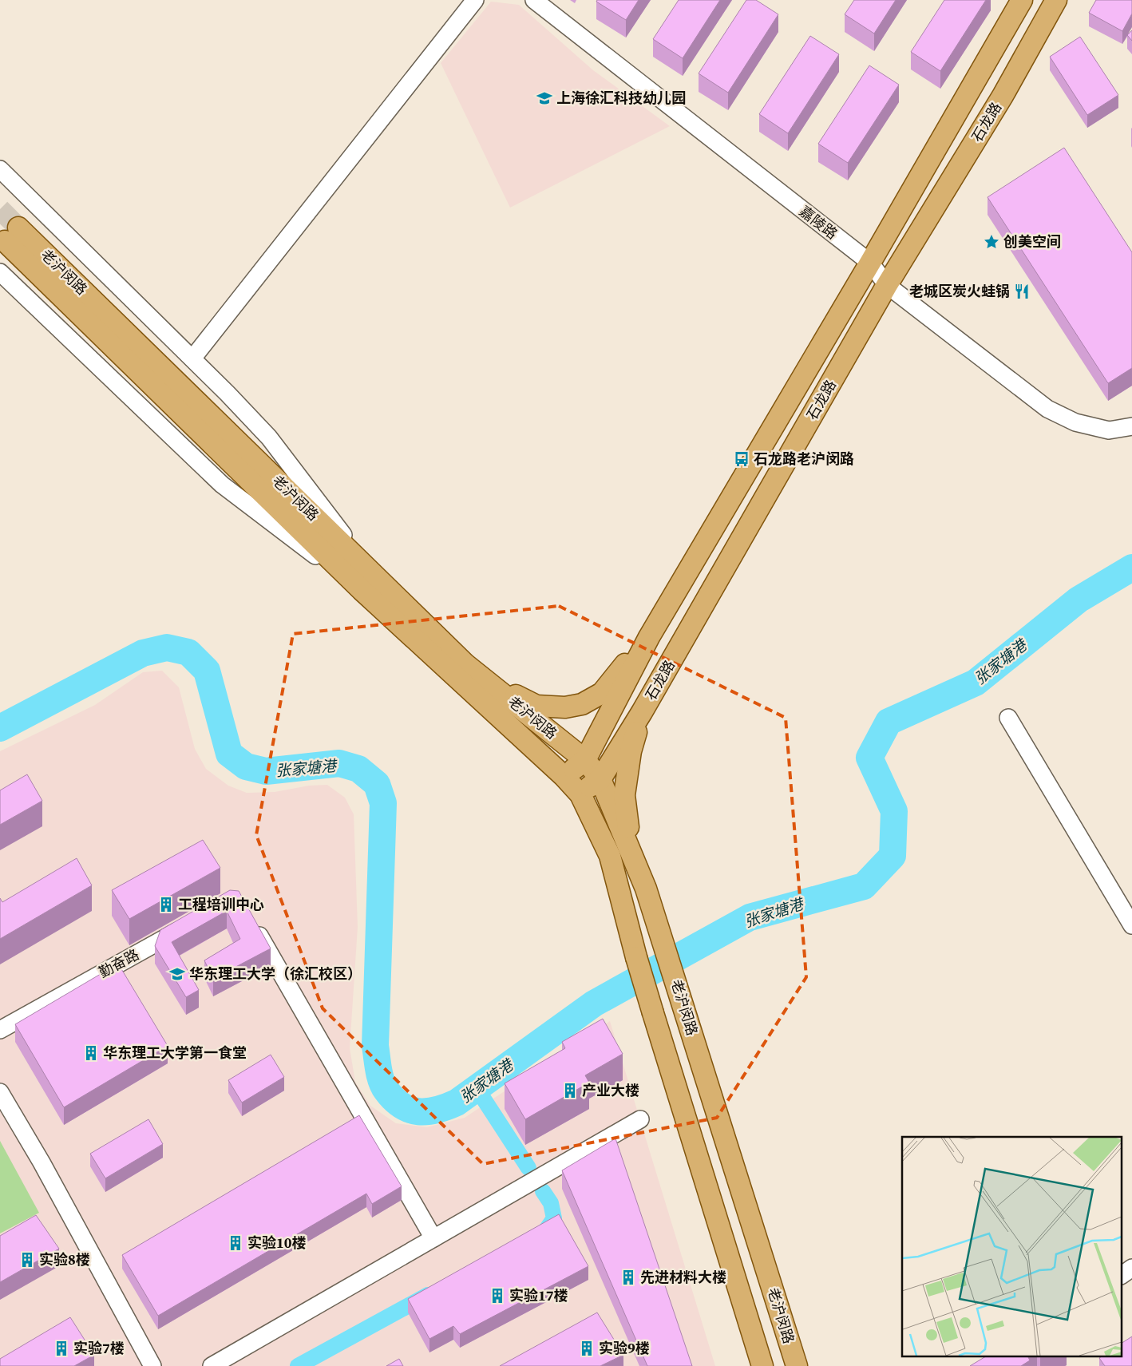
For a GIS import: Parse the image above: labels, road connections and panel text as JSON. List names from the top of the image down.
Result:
{
  "streets": {
    "main road": ["石龙路", "老沪闵路"],
    "street": ["嘉陵路", "勤奋路"]
  },
  "crossings": [
    ["石龙路", "嘉陵路"],
    ["石龙路", "老沪闵路"]
  ],
  "water": ["张家塘港"],
  "places": {
    "school or university": ["上海徐汇科技幼儿园", "华东理工大学（徐汇校区）"],
    "place": ["创美空间"],
    "restaurant": ["老城区炭火蛙锅"],
    "bus stop": ["石龙路老沪闵路"],
    "building": [
      "工程培训中心",
      "华东理工大学第一食堂",
      "产业大楼",
      "实验10楼",
      "实验8楼",
      "先进材料大楼",
      "实验17楼",
      "实验7楼",
      "实验9楼"
    ]
  }
}
